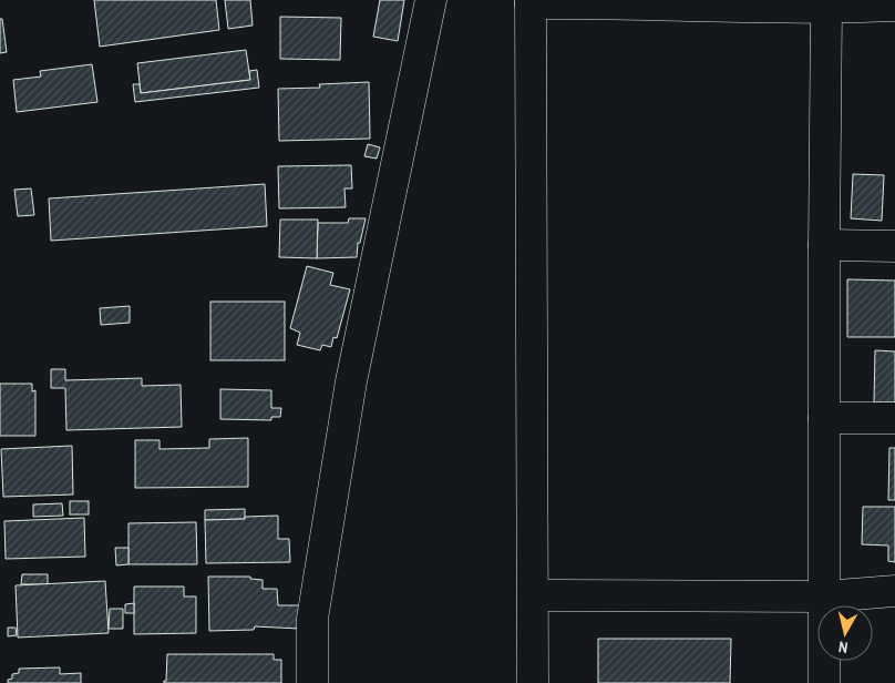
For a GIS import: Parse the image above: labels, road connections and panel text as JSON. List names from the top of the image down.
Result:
{
  "north": "bottom"
}
